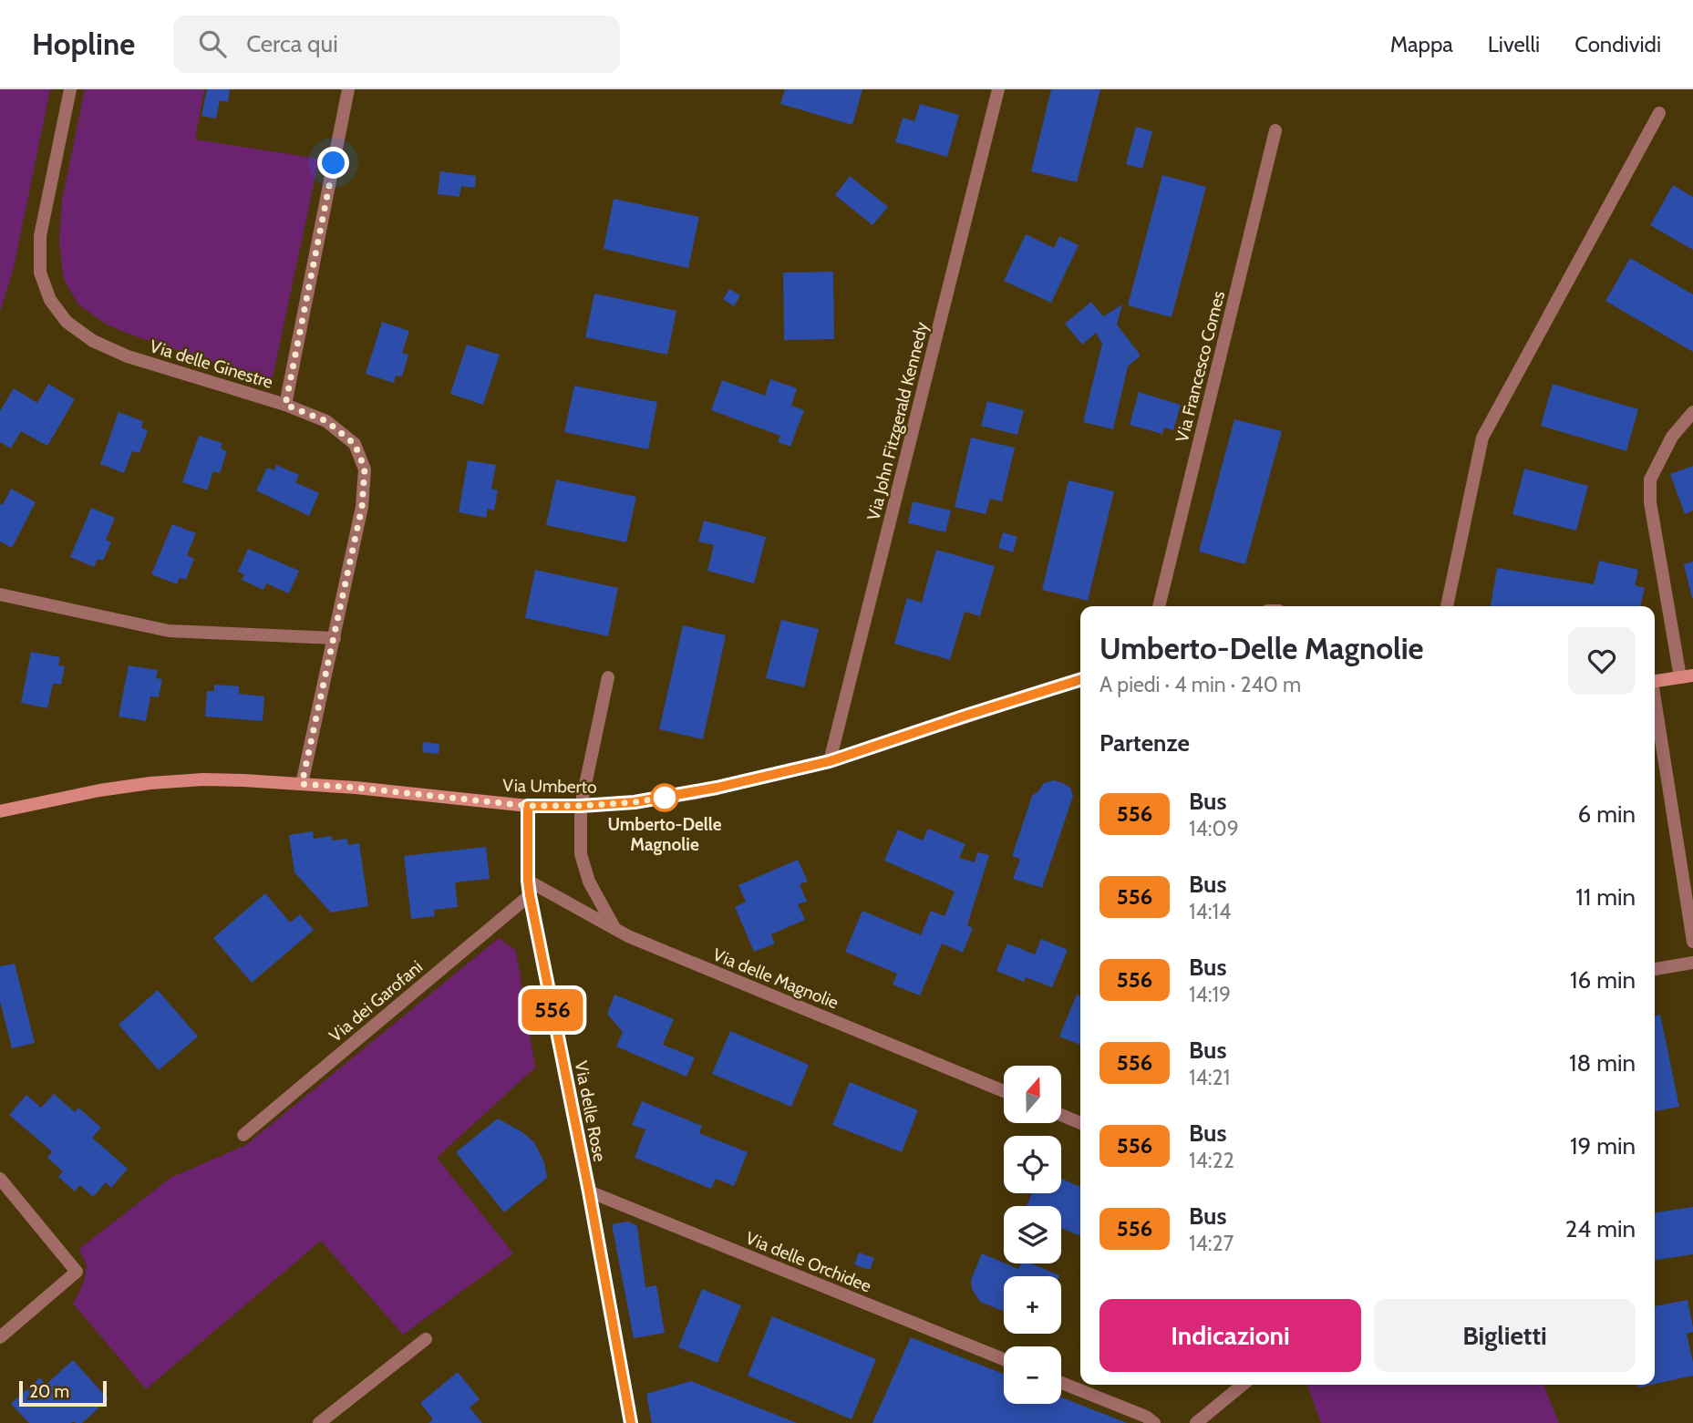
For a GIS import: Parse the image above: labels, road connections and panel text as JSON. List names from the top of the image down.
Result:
{
  "streets": {
    "main road": ["Via Umberto"],
    "street": [
      "Via delle Ginestre",
      "Via Francesco Comes",
      "Via John Fitzgerald Kennedy",
      "Via delle Magnolie",
      "Via dei Garofani",
      "Via delle Rose",
      "Via delle Orchidee"
    ]
  },
  "crossings": [
    ["Via delle Ginestre", "Via Umberto"],
    ["Via John Fitzgerald Kennedy", "Via Umberto"],
    ["Via Umberto", "Via delle Rose"],
    ["Via delle Magnolie", "Via delle Rose"],
    ["Via dei Garofani", "Via delle Rose"],
    ["Via delle Rose", "Via delle Orchidee"]
  ],
  "places": ["Umberto-Delle Magnolie"],
  "lines": ["bus line 556"],
  "scale_bar": "20 m",
  "north": "top",
  "page": {
    "header": "Hopline",
    "search": "Cerca qui",
    "nav": ["Mappa", "Livelli", "Condividi"],
    "on_map": "556",
    "heading": [
      ["Umberto-Delle Magnolie", "A piedi · 4 min · 240 m"],
      "Partenze"
    ],
    "list": [
      {
        "mark": "556",
        "name": "Bus",
        "note": "14:09",
        "value": "6 min"
      },
      {
        "mark": "556",
        "name": "Bus",
        "note": "14:14",
        "value": "11 min"
      },
      {
        "mark": "556",
        "name": "Bus",
        "note": "14:19",
        "value": "16 min"
      },
      {
        "mark": "556",
        "name": "Bus",
        "note": "14:21",
        "value": "18 min"
      },
      {
        "mark": "556",
        "name": "Bus",
        "note": "14:22",
        "value": "19 min"
      },
      {
        "mark": "556",
        "name": "Bus",
        "note": "14:27",
        "value": "24 min"
      }
    ],
    "map_buttons": ["+", "−"],
    "buttons": ["Indicazioni", "Biglietti"],
    "scale": "20 m"
  }
}
